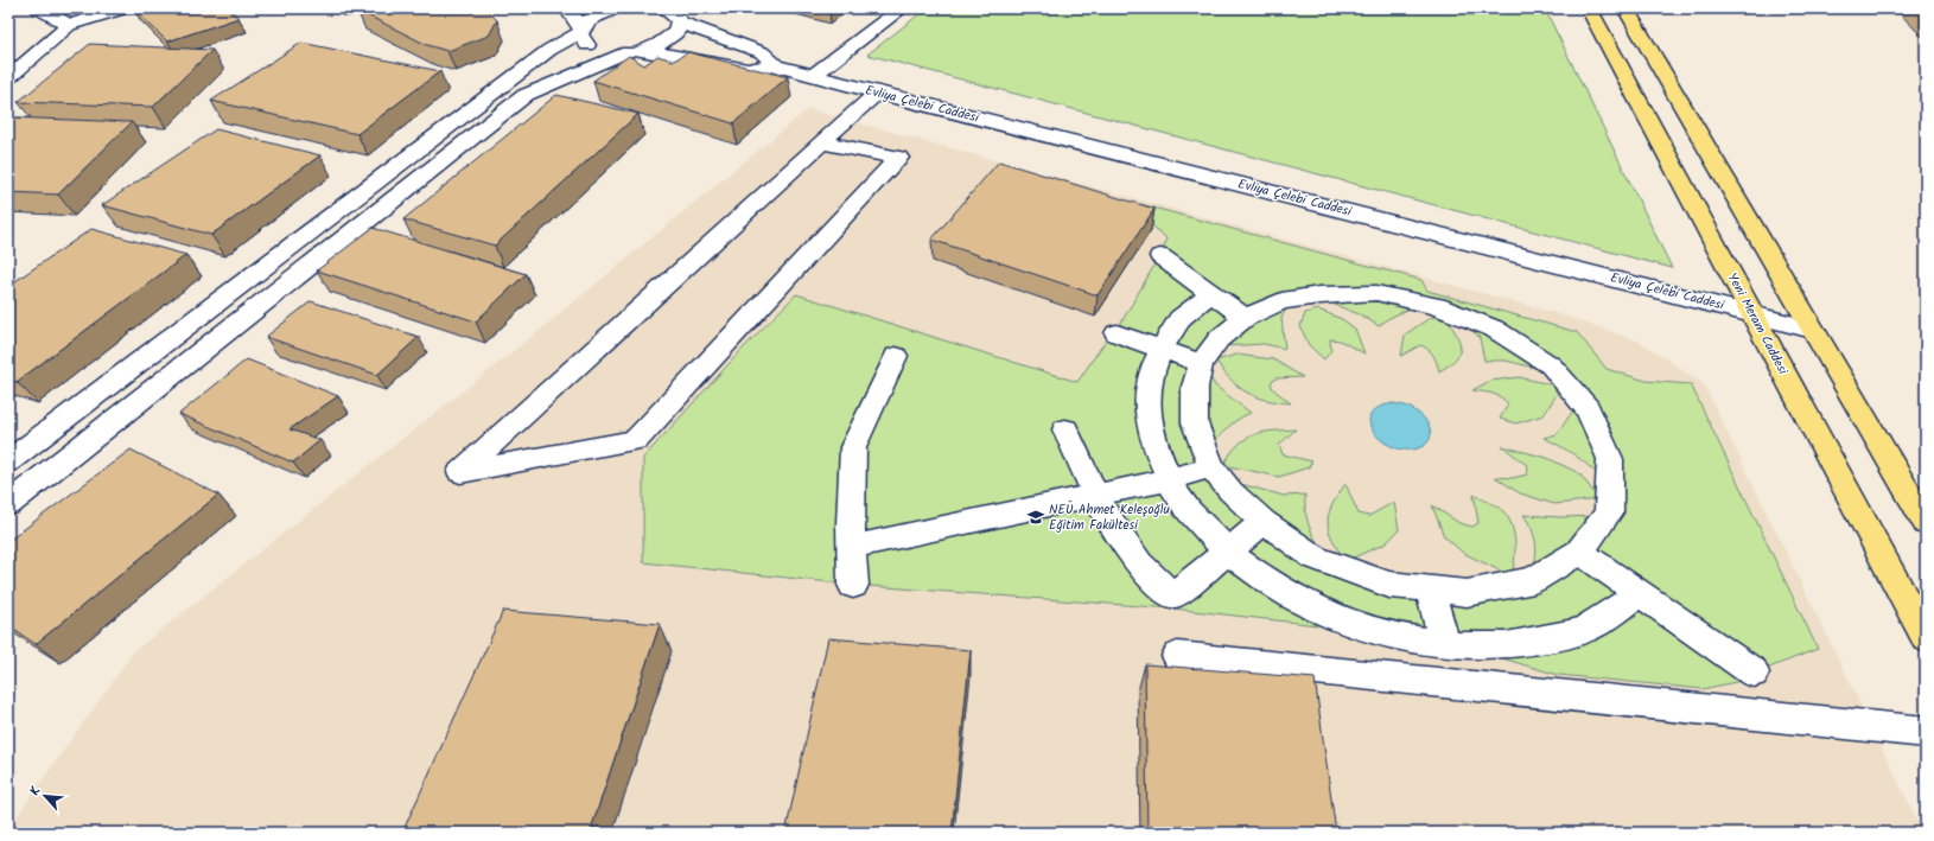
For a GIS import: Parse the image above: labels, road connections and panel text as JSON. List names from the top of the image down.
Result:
{
  "streets": {
    "main road": ["Yeni Meram Caddesi"],
    "street": ["Evliya Çelebi Caddesi"]
  },
  "crossings": [
    ["Evliya Çelebi Caddesi", "Yeni Meram Caddesi"]
  ],
  "places": {
    "school or university": ["NEÜ Ahmet Keleşoğlu Eğitim Fakültesi"]
  },
  "north": "top left"
}
